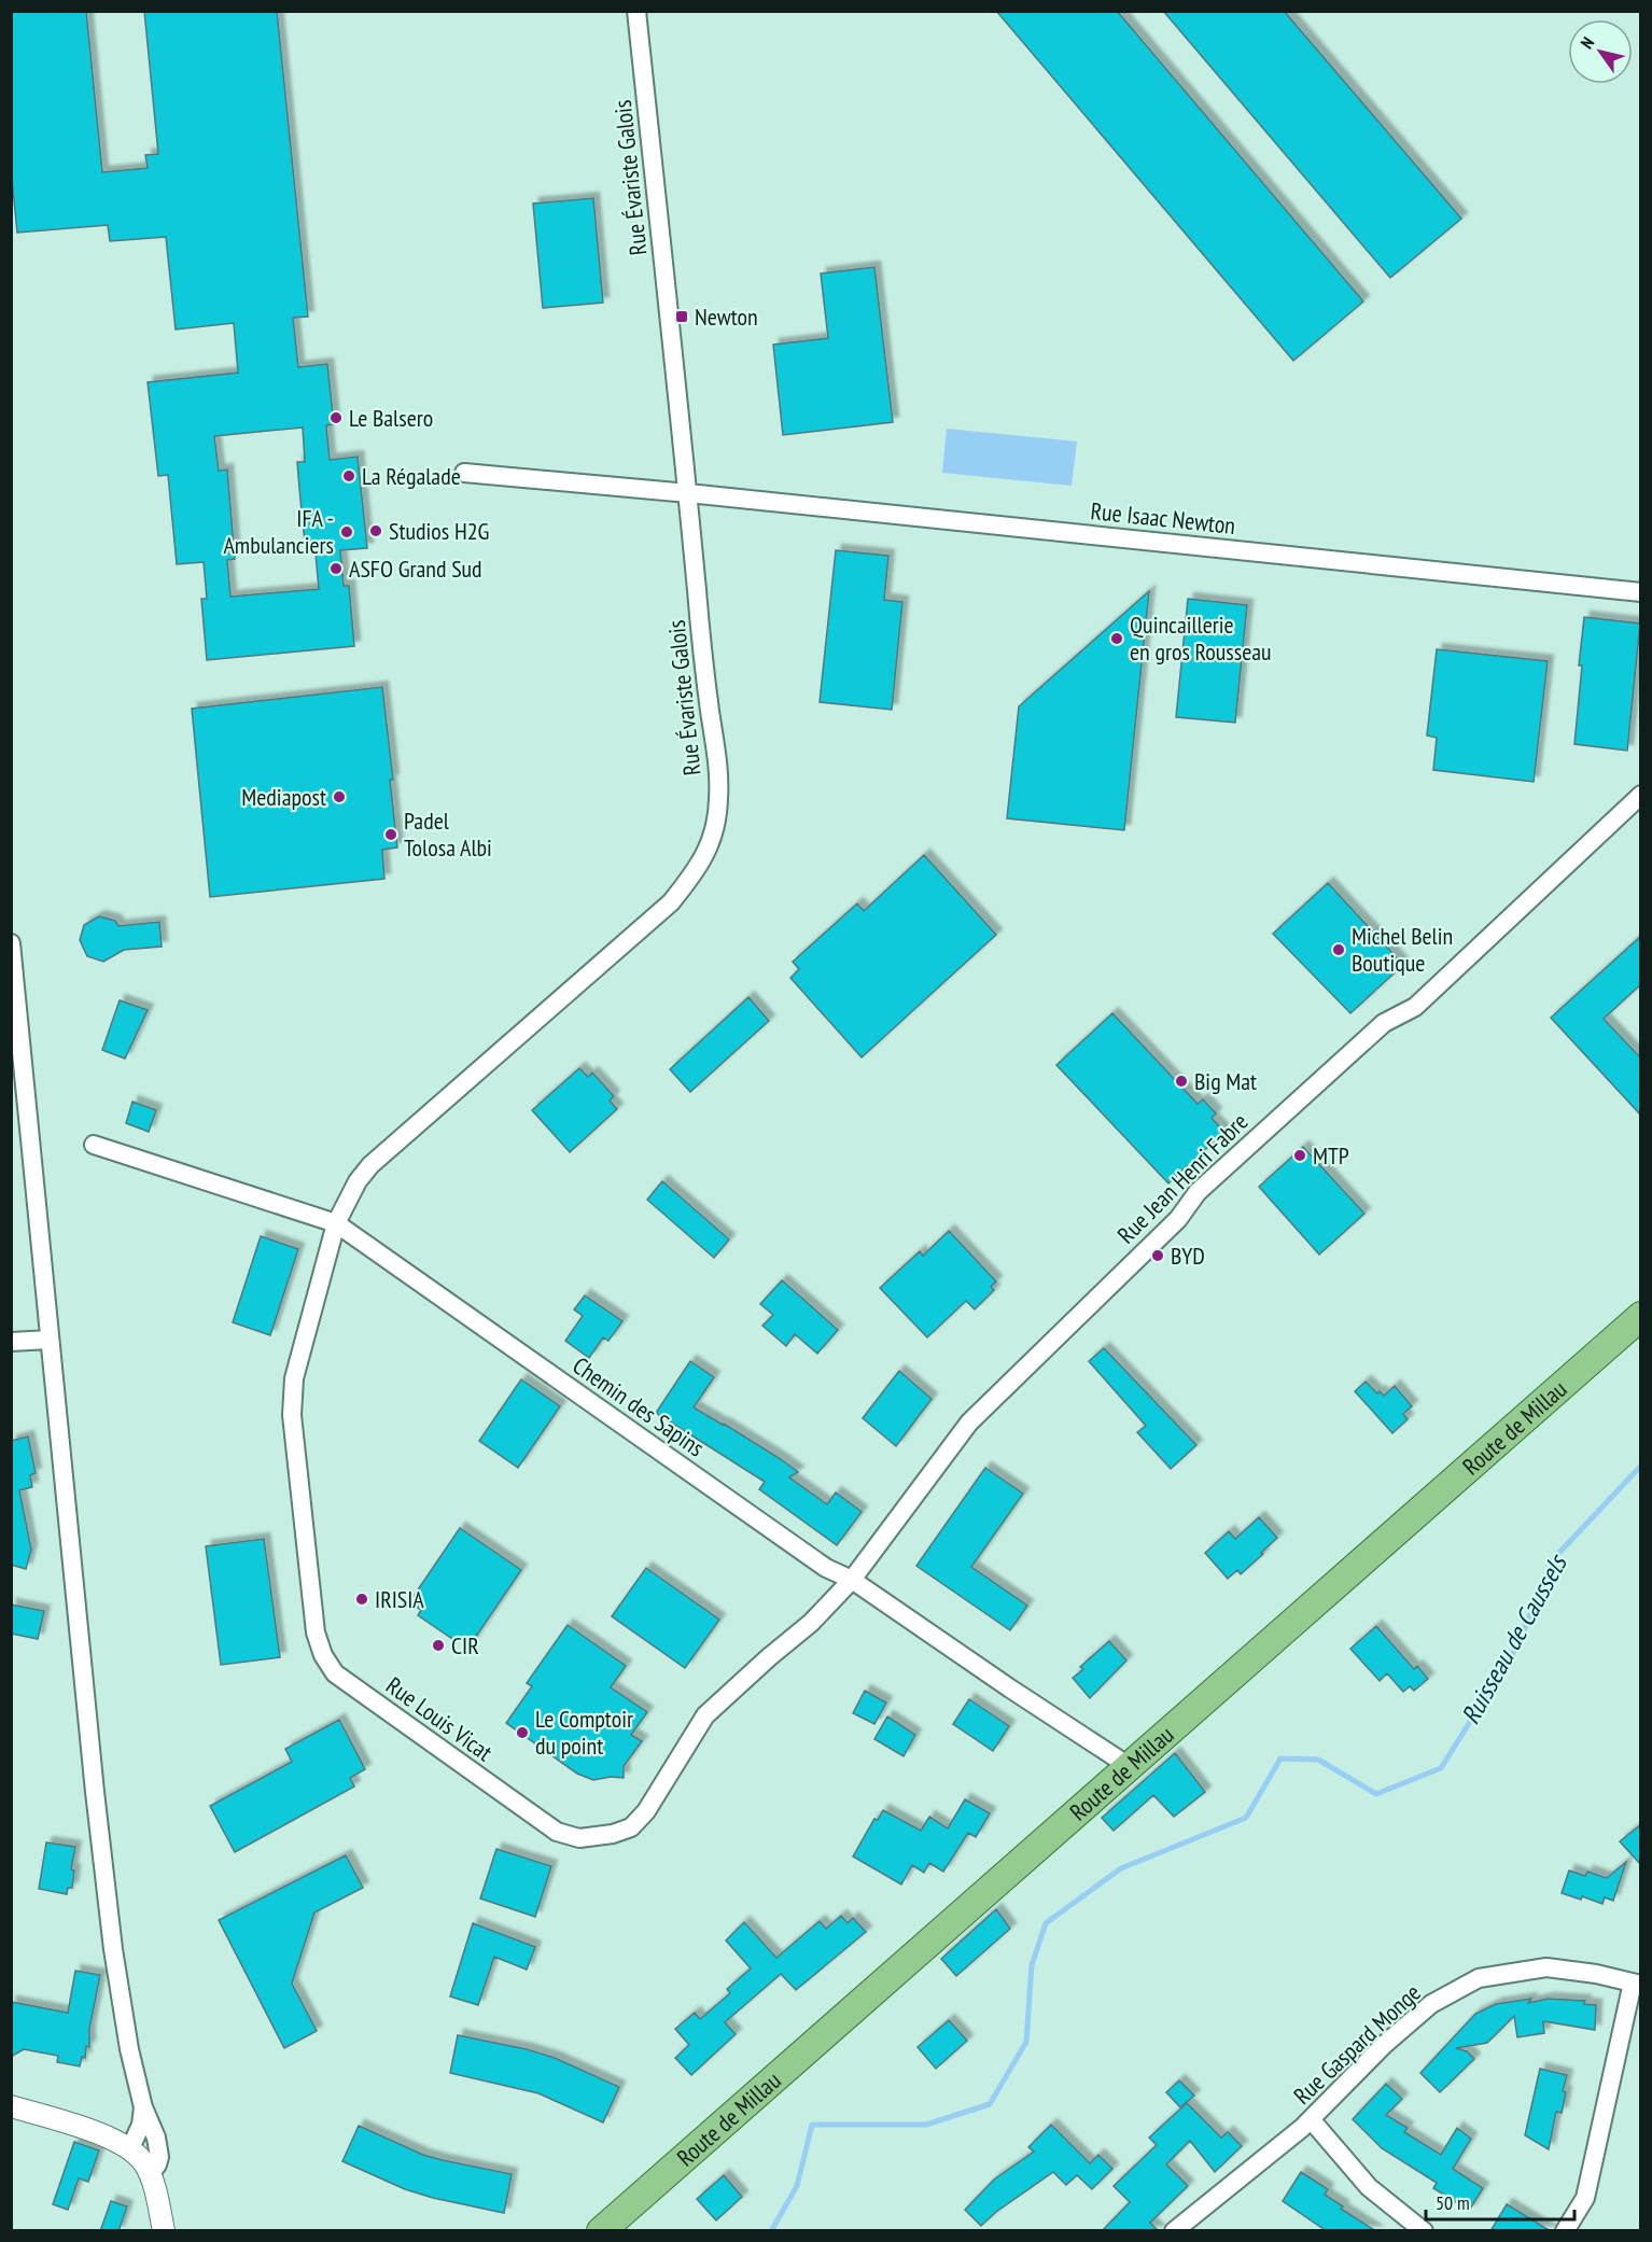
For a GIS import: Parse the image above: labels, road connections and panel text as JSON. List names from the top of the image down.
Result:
{
  "streets": {
    "main road": ["Route de Millau"],
    "street": [
      "Rue Évariste Galois",
      "Rue Isaac Newton",
      "Rue Jean Henri Fabre",
      "Chemin des Sapins",
      "Rue Louis Vicat",
      "Rue Gaspard Monge"
    ]
  },
  "crossings": [
    ["Rue Évariste Galois", "Rue Isaac Newton"],
    ["Rue Évariste Galois", "Chemin des Sapins"],
    ["Rue Évariste Galois", "Rue Louis Vicat"],
    ["Rue Jean Henri Fabre", "Chemin des Sapins"],
    ["Rue Jean Henri Fabre", "Rue Louis Vicat"],
    ["Chemin des Sapins", "Route de Millau"],
    ["Chemin des Sapins", "Rue Louis Vicat"]
  ],
  "water": ["Ruisseau de Caussels"],
  "places": {
    "transit": ["Newton"],
    "other": [
      "Le Balsero",
      "La Régalade",
      "Studios H2G",
      "IFA - Ambulanciers",
      "ASFO Grand Sud",
      "Quincaillerie en gros Rousseau",
      "Mediapost",
      "Padel Tolosa Albi",
      "Michel Belin Boutique",
      "Big Mat",
      "MTP",
      "BYD",
      "IRISIA",
      "CIR",
      "Le Comptoir du point"
    ]
  },
  "scale_bar": "50 m",
  "north": "top left"
}
